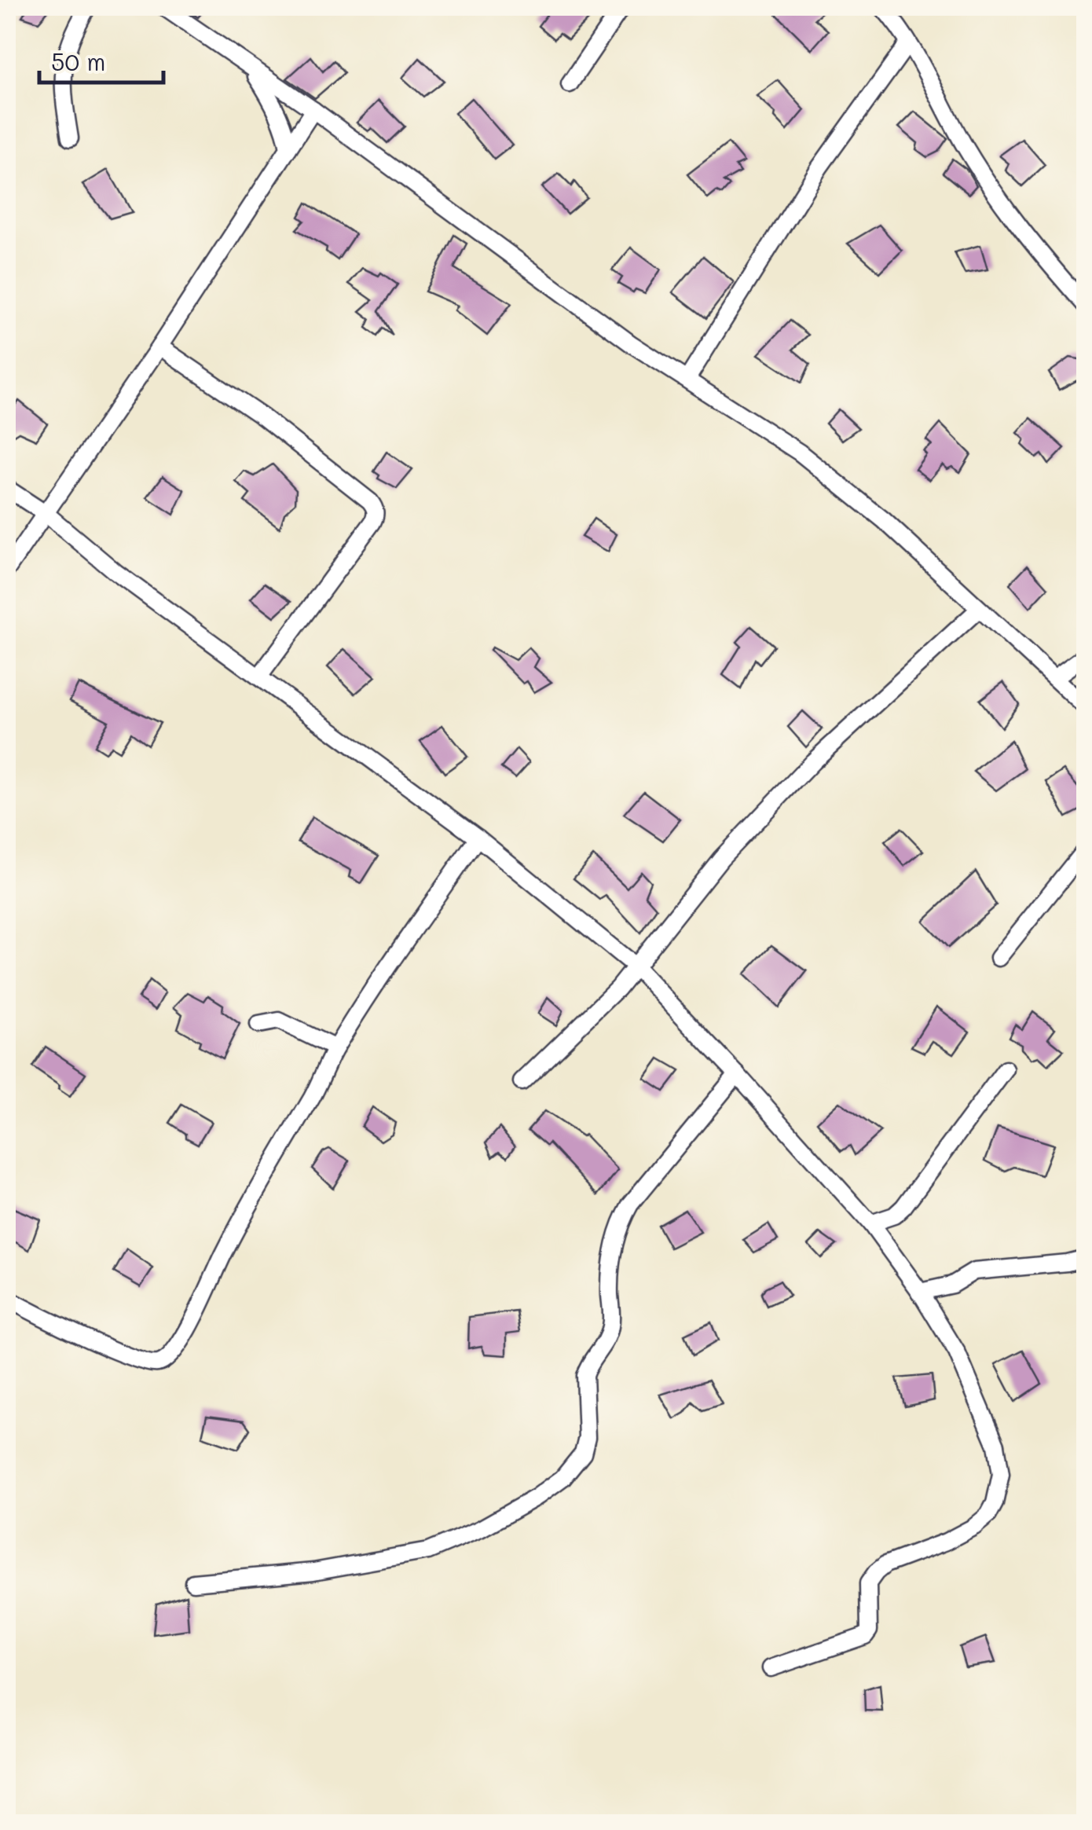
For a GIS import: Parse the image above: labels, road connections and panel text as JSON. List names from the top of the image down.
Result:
{
  "scale_bar": "50 m"
}
